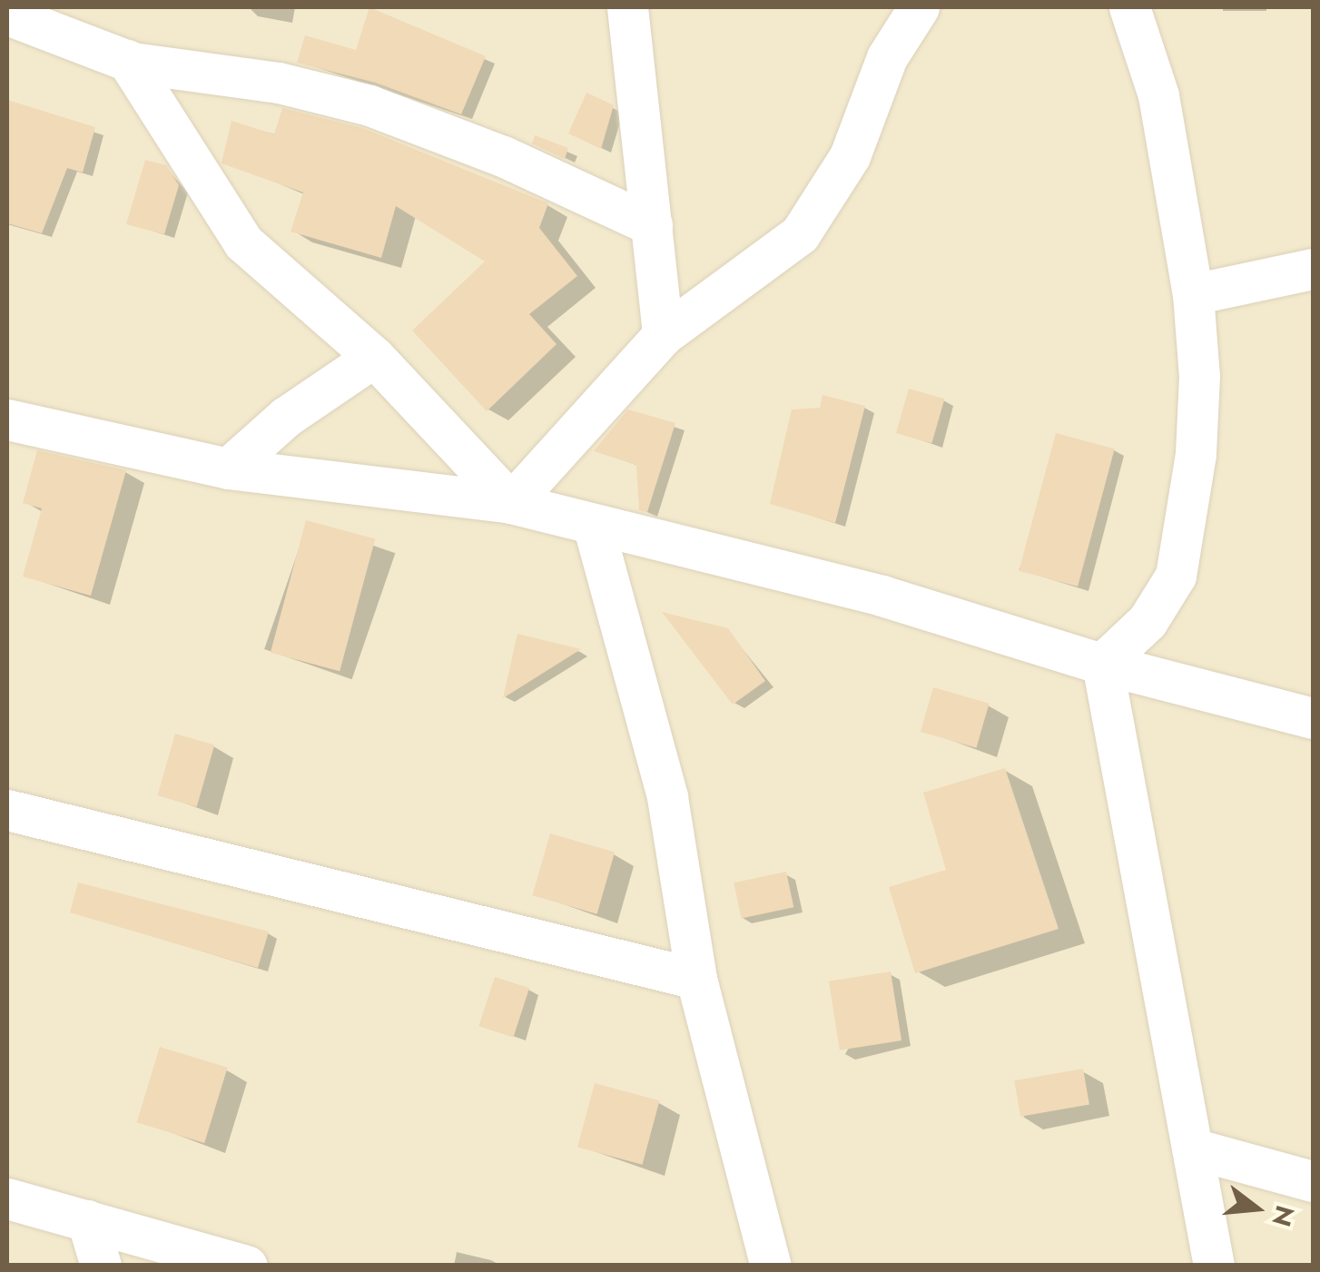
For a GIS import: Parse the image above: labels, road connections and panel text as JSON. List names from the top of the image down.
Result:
{
  "north": "right"
}
